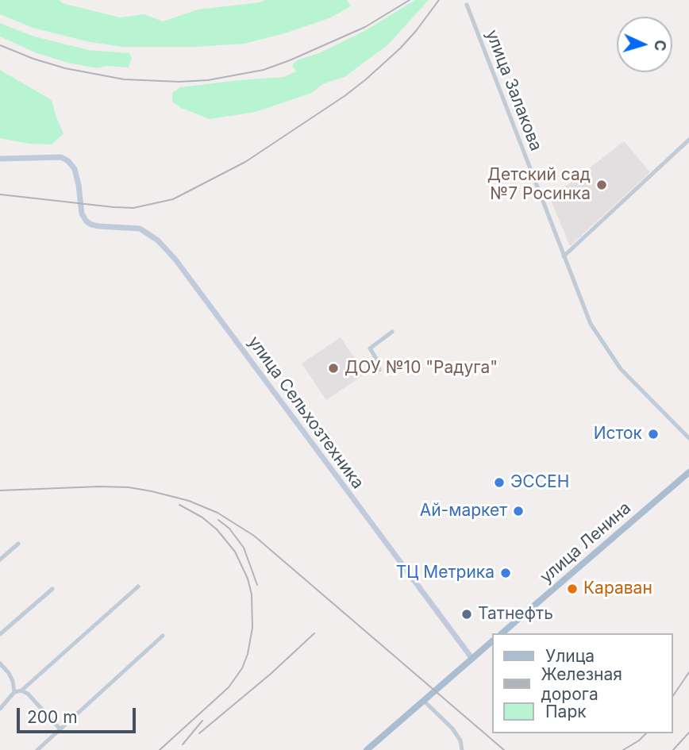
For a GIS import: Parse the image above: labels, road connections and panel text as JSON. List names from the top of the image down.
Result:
{
  "streets": {
    "main road": ["улица Ленина"],
    "street": ["улица Залакова", "улица Сельхозтехника"]
  },
  "places": [
    "Детский сад №7 Росинка",
    "ДОУ №10 \"Радуга\"",
    "Исток",
    "ЭССЕН",
    "Ай-маркет",
    "ТЦ Метрика",
    "Караван",
    "Татнефть"
  ],
  "legend": ["Улица", "Железная дорога", "Парк"],
  "scale_bar": "200 m",
  "north": "right"
}
